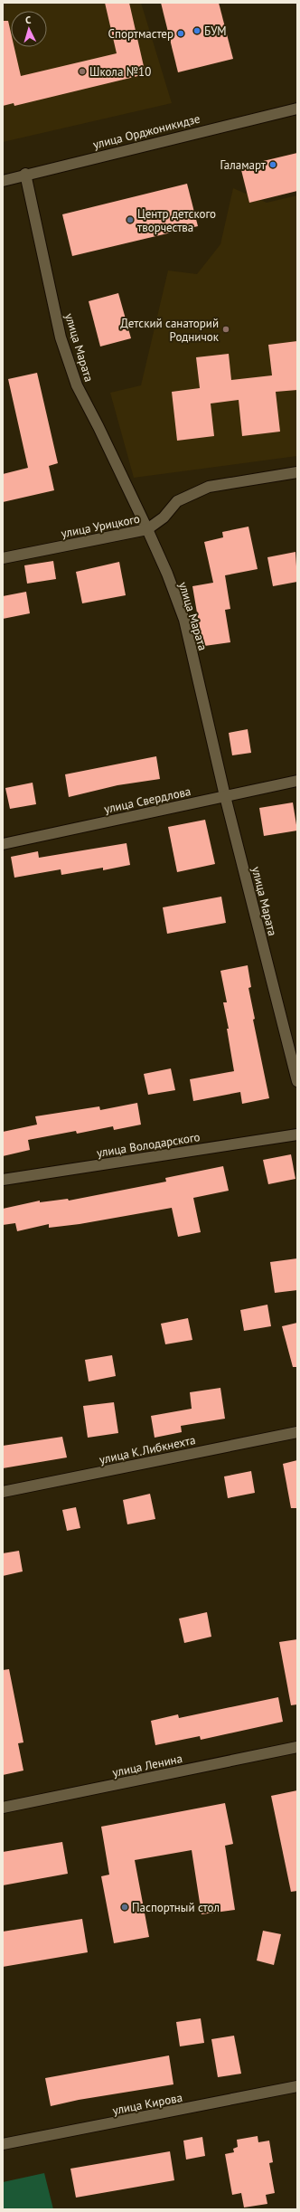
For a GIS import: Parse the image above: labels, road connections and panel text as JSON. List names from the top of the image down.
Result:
{
  "streets": {
    "street": [
      "улица Орджоникидзе",
      "улица Марата",
      "улица Урицкого",
      "улица Свердлова",
      "улица Володарского",
      "улица К.Либкнехта",
      "улица Ленина",
      "улица Кирова"
    ]
  },
  "crossings": [
    ["улица Орджоникидзе", "улица Марата"],
    ["улица Марата", "улица Урицкого"],
    ["улица Марата", "улица Свердлова"]
  ],
  "places": [
    "БУМ",
    "Спортмастер",
    "Школа №10",
    "Галамарт",
    "Центр детского творчества",
    "Детский санаторий Родничок",
    "Паспортный стол"
  ],
  "north": "top"
}
